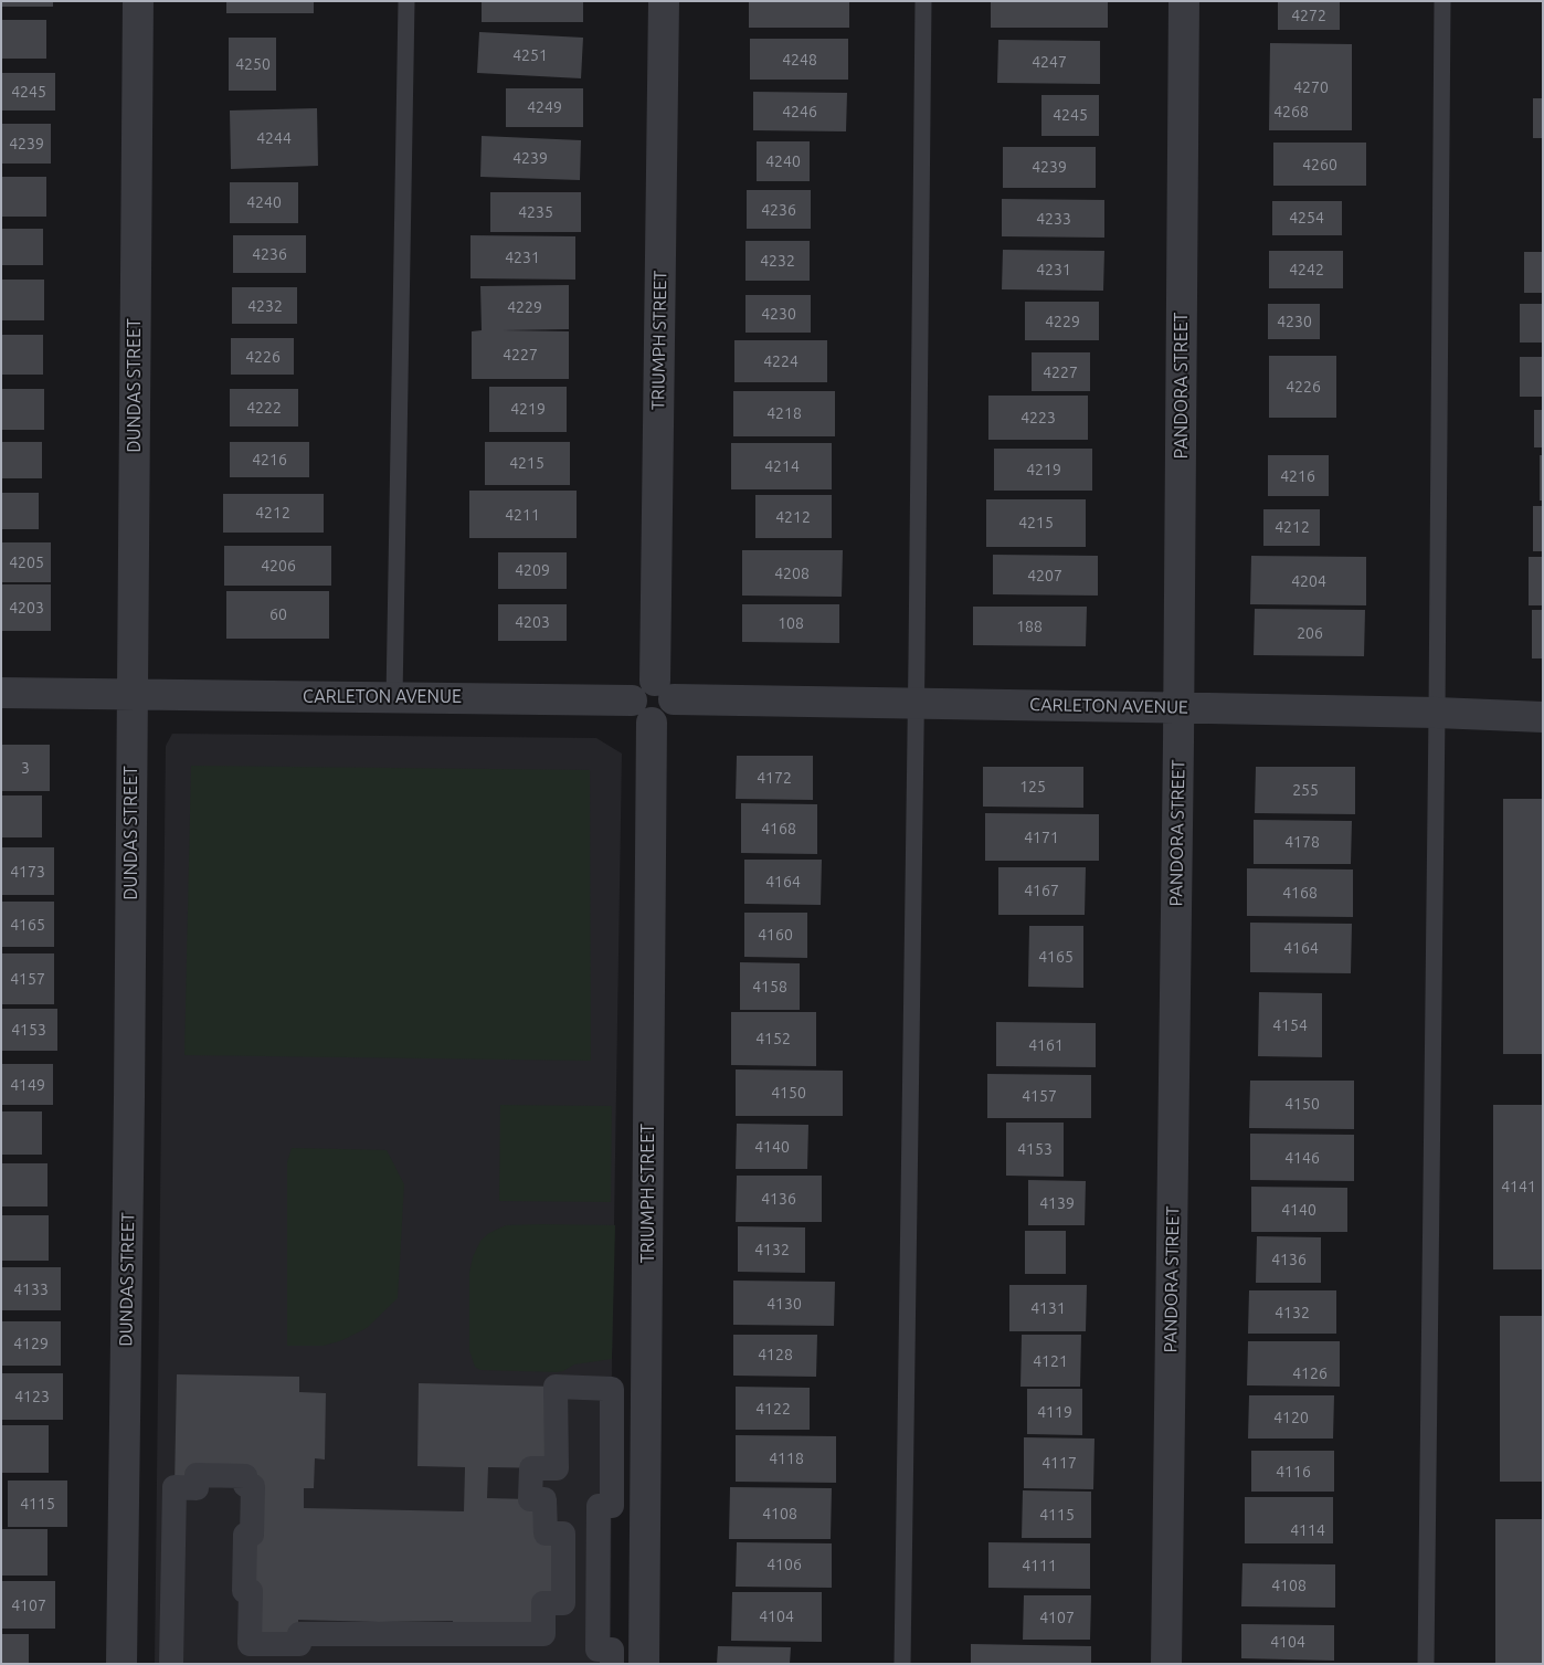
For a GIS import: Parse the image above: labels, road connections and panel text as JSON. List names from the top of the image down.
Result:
{
  "streets": {
    "street": [
      "TRIUMPH STREET",
      "DUNDAS STREET",
      "PANDORA STREET",
      "CARLETON AVENUE"
    ]
  },
  "crossings": [
    ["TRIUMPH STREET", "CARLETON AVENUE"],
    ["DUNDAS STREET", "CARLETON AVENUE"],
    ["PANDORA STREET", "CARLETON AVENUE"]
  ],
  "house_numbers": [
    "4272",
    "4251",
    "4248",
    "4247",
    "4250",
    "4270",
    "4245",
    "4249",
    "4246",
    "4268",
    "4245",
    "4244",
    "4239",
    "4239",
    "4240",
    "4260",
    "4239",
    "4240",
    "4236",
    "4235",
    "4254",
    "4233",
    "4236",
    "4231",
    "4232",
    "4231",
    "4242",
    "4232",
    "4229",
    "4230",
    "4229",
    "4230",
    "4227",
    "4226",
    "4224",
    "4227",
    "4226",
    "4222",
    "4219",
    "4218",
    "4223",
    "4216",
    "4215",
    "4214",
    "4219",
    "4216",
    "4212",
    "4211",
    "4212",
    "4215",
    "4212",
    "4205",
    "4206",
    "4209",
    "4208",
    "4207",
    "4204",
    "4203",
    "60",
    "4203",
    "108",
    "188",
    "206",
    "3",
    "4172",
    "125",
    "255",
    "4168",
    "4171",
    "4178",
    "4173",
    "4164",
    "4167",
    "4168",
    "4165",
    "4160",
    "4164",
    "4165",
    "4157",
    "4158",
    "4154",
    "4153",
    "4152",
    "4161",
    "4149",
    "4150",
    "4157",
    "4150",
    "4140",
    "4153",
    "4146",
    "4141",
    "4136",
    "4139",
    "4140",
    "4132",
    "4136",
    "4133",
    "4130",
    "4131",
    "4132",
    "4129",
    "4128",
    "4121",
    "4126",
    "4123",
    "4122",
    "4119",
    "4120",
    "4118",
    "4117",
    "4116",
    "4115",
    "4108",
    "4115",
    "4114",
    "4106",
    "4111",
    "4108",
    "4107",
    "4104",
    "4107",
    "4104"
  ]
}
